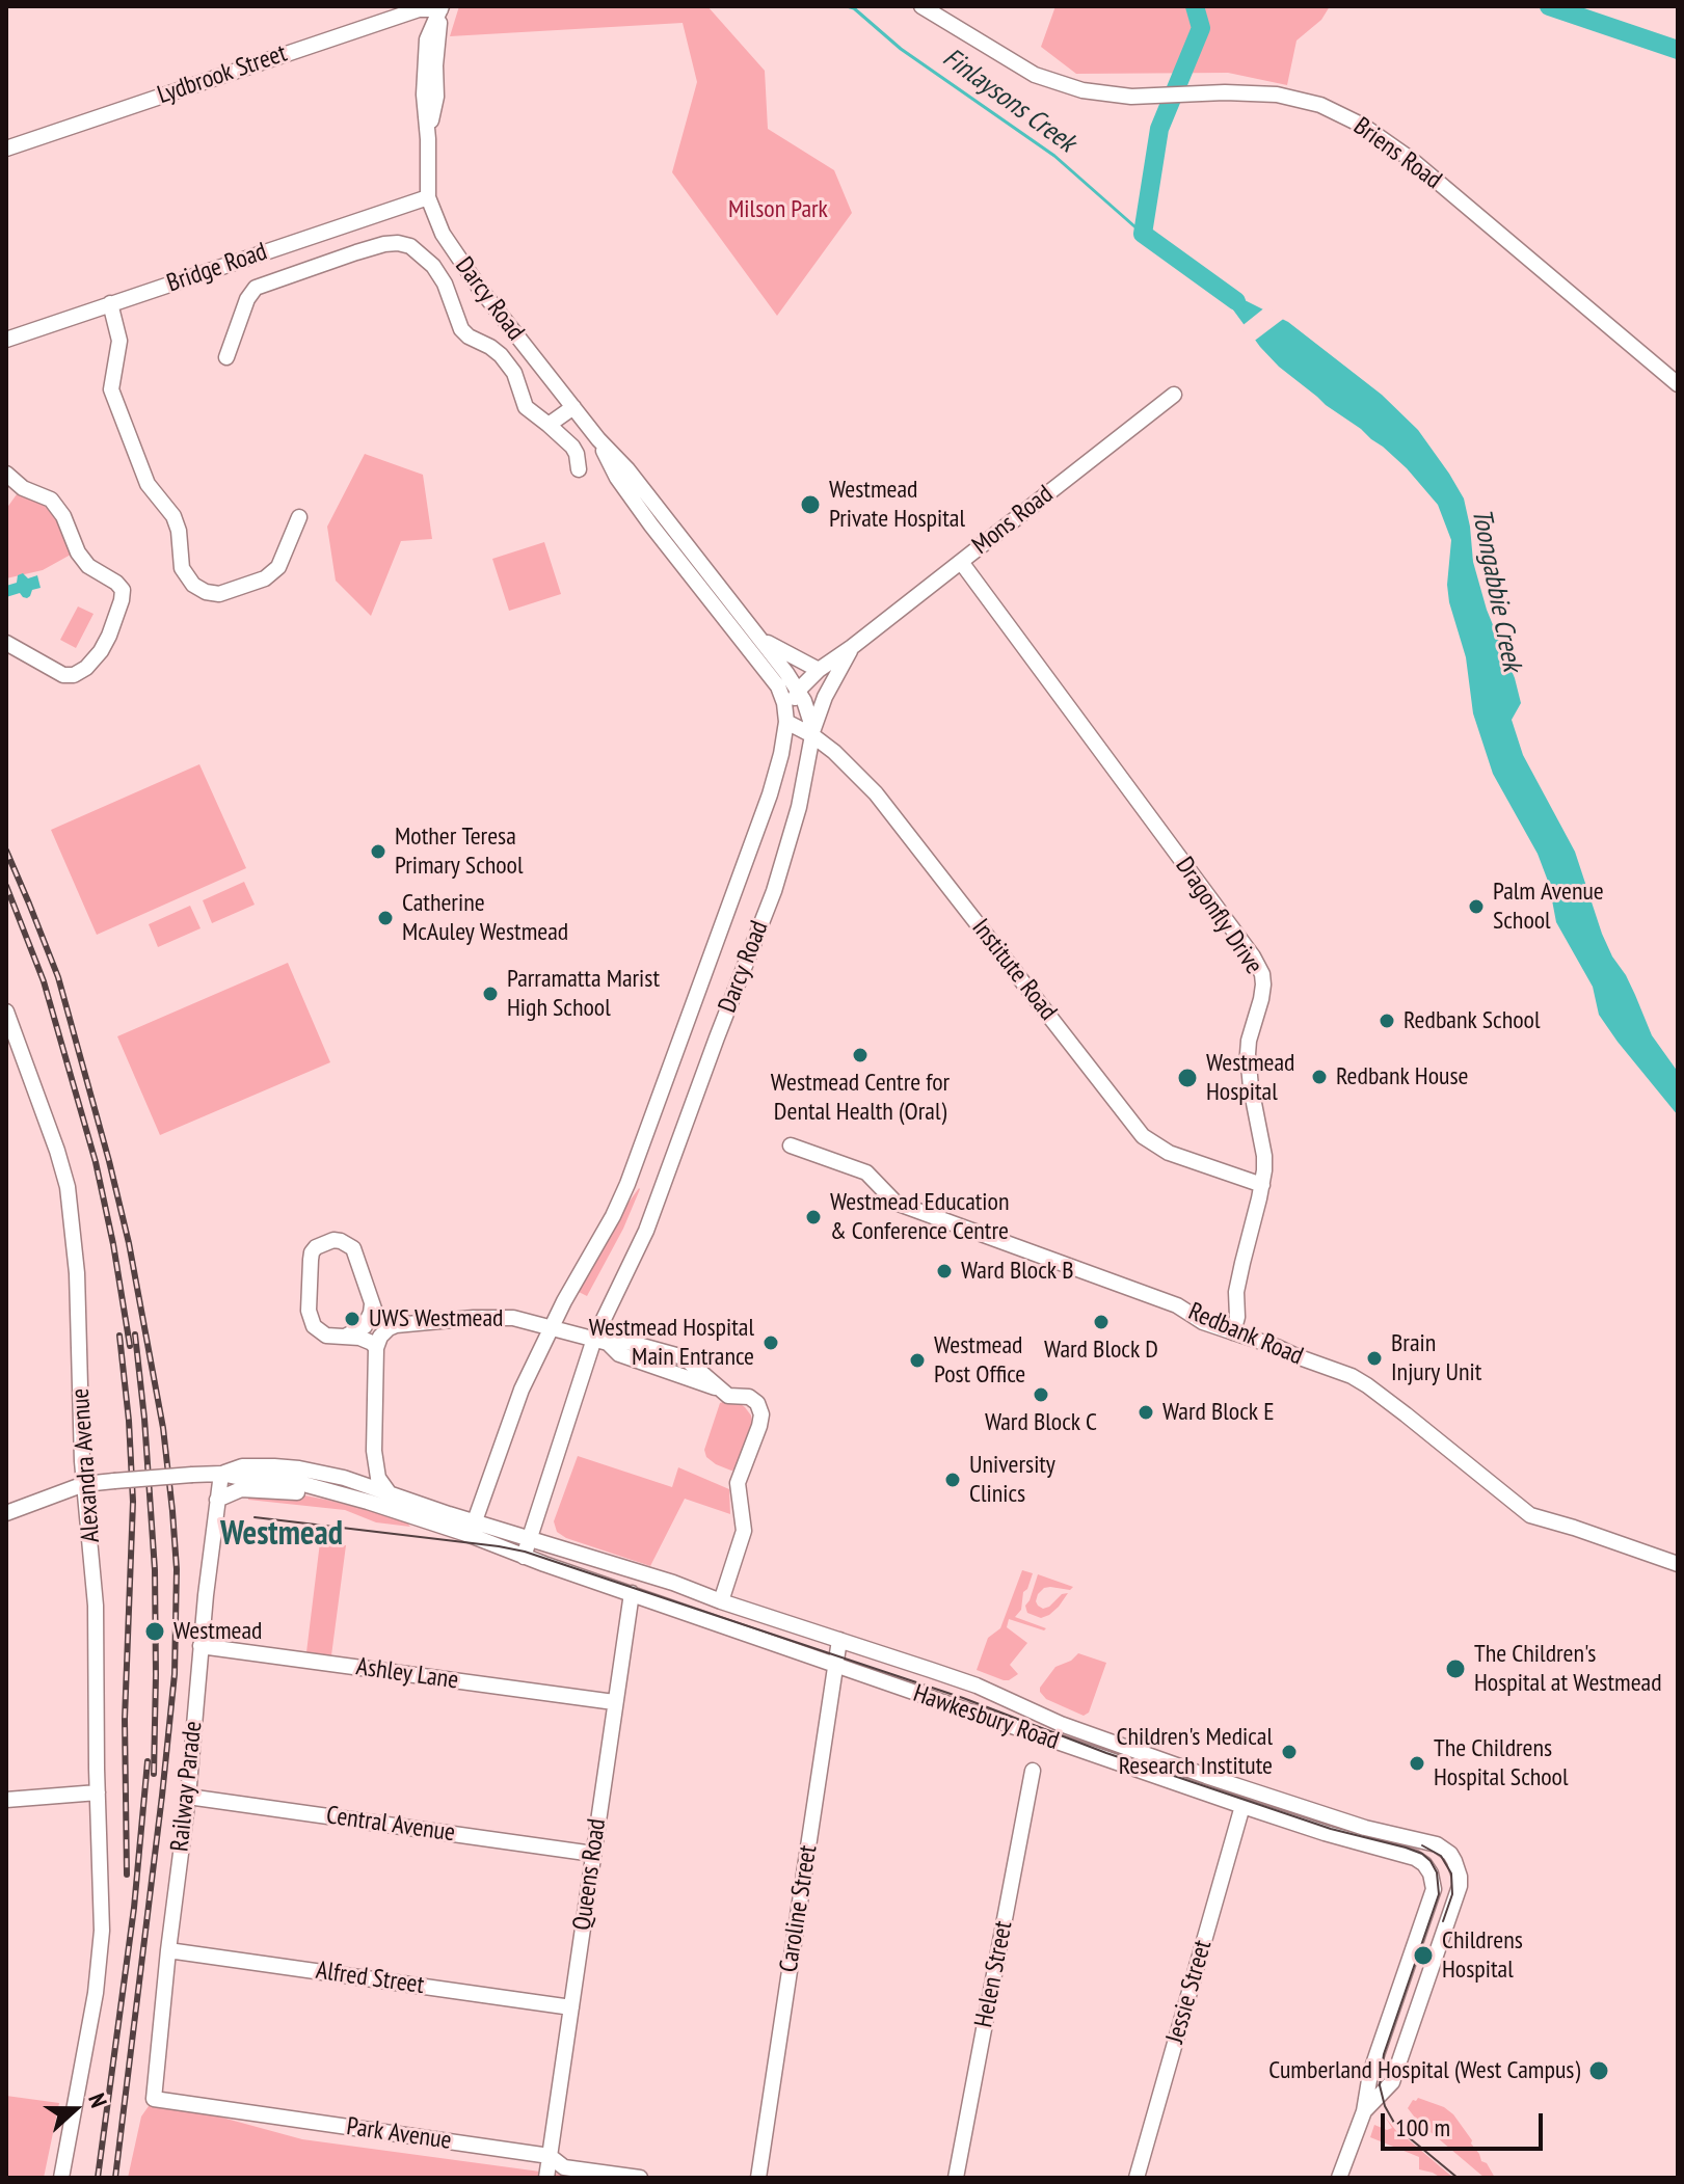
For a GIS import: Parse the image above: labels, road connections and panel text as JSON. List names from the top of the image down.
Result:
{
  "streets": {
    "street": [
      "Lydbrook Street",
      "Briens Road",
      "Bridge Road",
      "Darcy Road",
      "Mons Road",
      "Dragonfly Drive",
      "Institute Road",
      "Redbank Road",
      "Alexandra Avenue",
      "Ashley Lane",
      "Hawkesbury Road",
      "Railway Parade",
      "Central Avenue",
      "Queens Road",
      "Caroline Street",
      "Helen Street",
      "Alfred Street",
      "Jessie Street",
      "Park Avenue"
    ]
  },
  "crossings": [
    ["Lydbrook Street", "Darcy Road"],
    ["Bridge Road", "Darcy Road"],
    ["Darcy Road", "Mons Road"],
    ["Darcy Road", "Institute Road"],
    ["Darcy Road", "Hawkesbury Road"],
    ["Mons Road", "Dragonfly Drive"],
    ["Mons Road", "Institute Road"],
    ["Dragonfly Drive", "Institute Road"],
    ["Dragonfly Drive", "Redbank Road"],
    ["Alexandra Avenue", "Hawkesbury Road"],
    ["Ashley Lane", "Railway Parade"],
    ["Ashley Lane", "Queens Road"],
    ["Hawkesbury Road", "Railway Parade"],
    ["Hawkesbury Road", "Queens Road"],
    ["Hawkesbury Road", "Caroline Street"],
    ["Hawkesbury Road", "Jessie Street"],
    ["Railway Parade", "Central Avenue"],
    ["Railway Parade", "Alfred Street"],
    ["Railway Parade", "Park Avenue"],
    ["Central Avenue", "Queens Road"],
    ["Queens Road", "Alfred Street"],
    ["Queens Road", "Park Avenue"]
  ],
  "districts": ["Westmead"],
  "water": ["Finlaysons Creek", "Toongabbie Creek"],
  "parks": ["Milson Park"],
  "places": [
    "Westmead Private Hospital",
    "Mother Teresa Primary School",
    "Palm Avenue School",
    "Catherine McAuley Westmead",
    "Parramatta Marist High School",
    "Redbank School",
    "Westmead Centre for Dental Health (Oral)",
    "Redbank House",
    "Westmead Hospital",
    "Westmead Education & Conference Centre",
    "Ward Block B",
    "UWS Westmead",
    "Ward Block D",
    "Westmead Hospital Main Entrance",
    "Brain Injury Unit",
    "Westmead Post Office",
    "Ward Block C",
    "Ward Block E",
    "University Clinics",
    "Westmead",
    "The Children's Hospital at Westmead",
    "Children's Medical Research Institute",
    "The Childrens Hospital School",
    "Childrens Hospital",
    "Cumberland Hospital (West Campus)"
  ],
  "scale_bar": "100 m",
  "north": "right"
}
